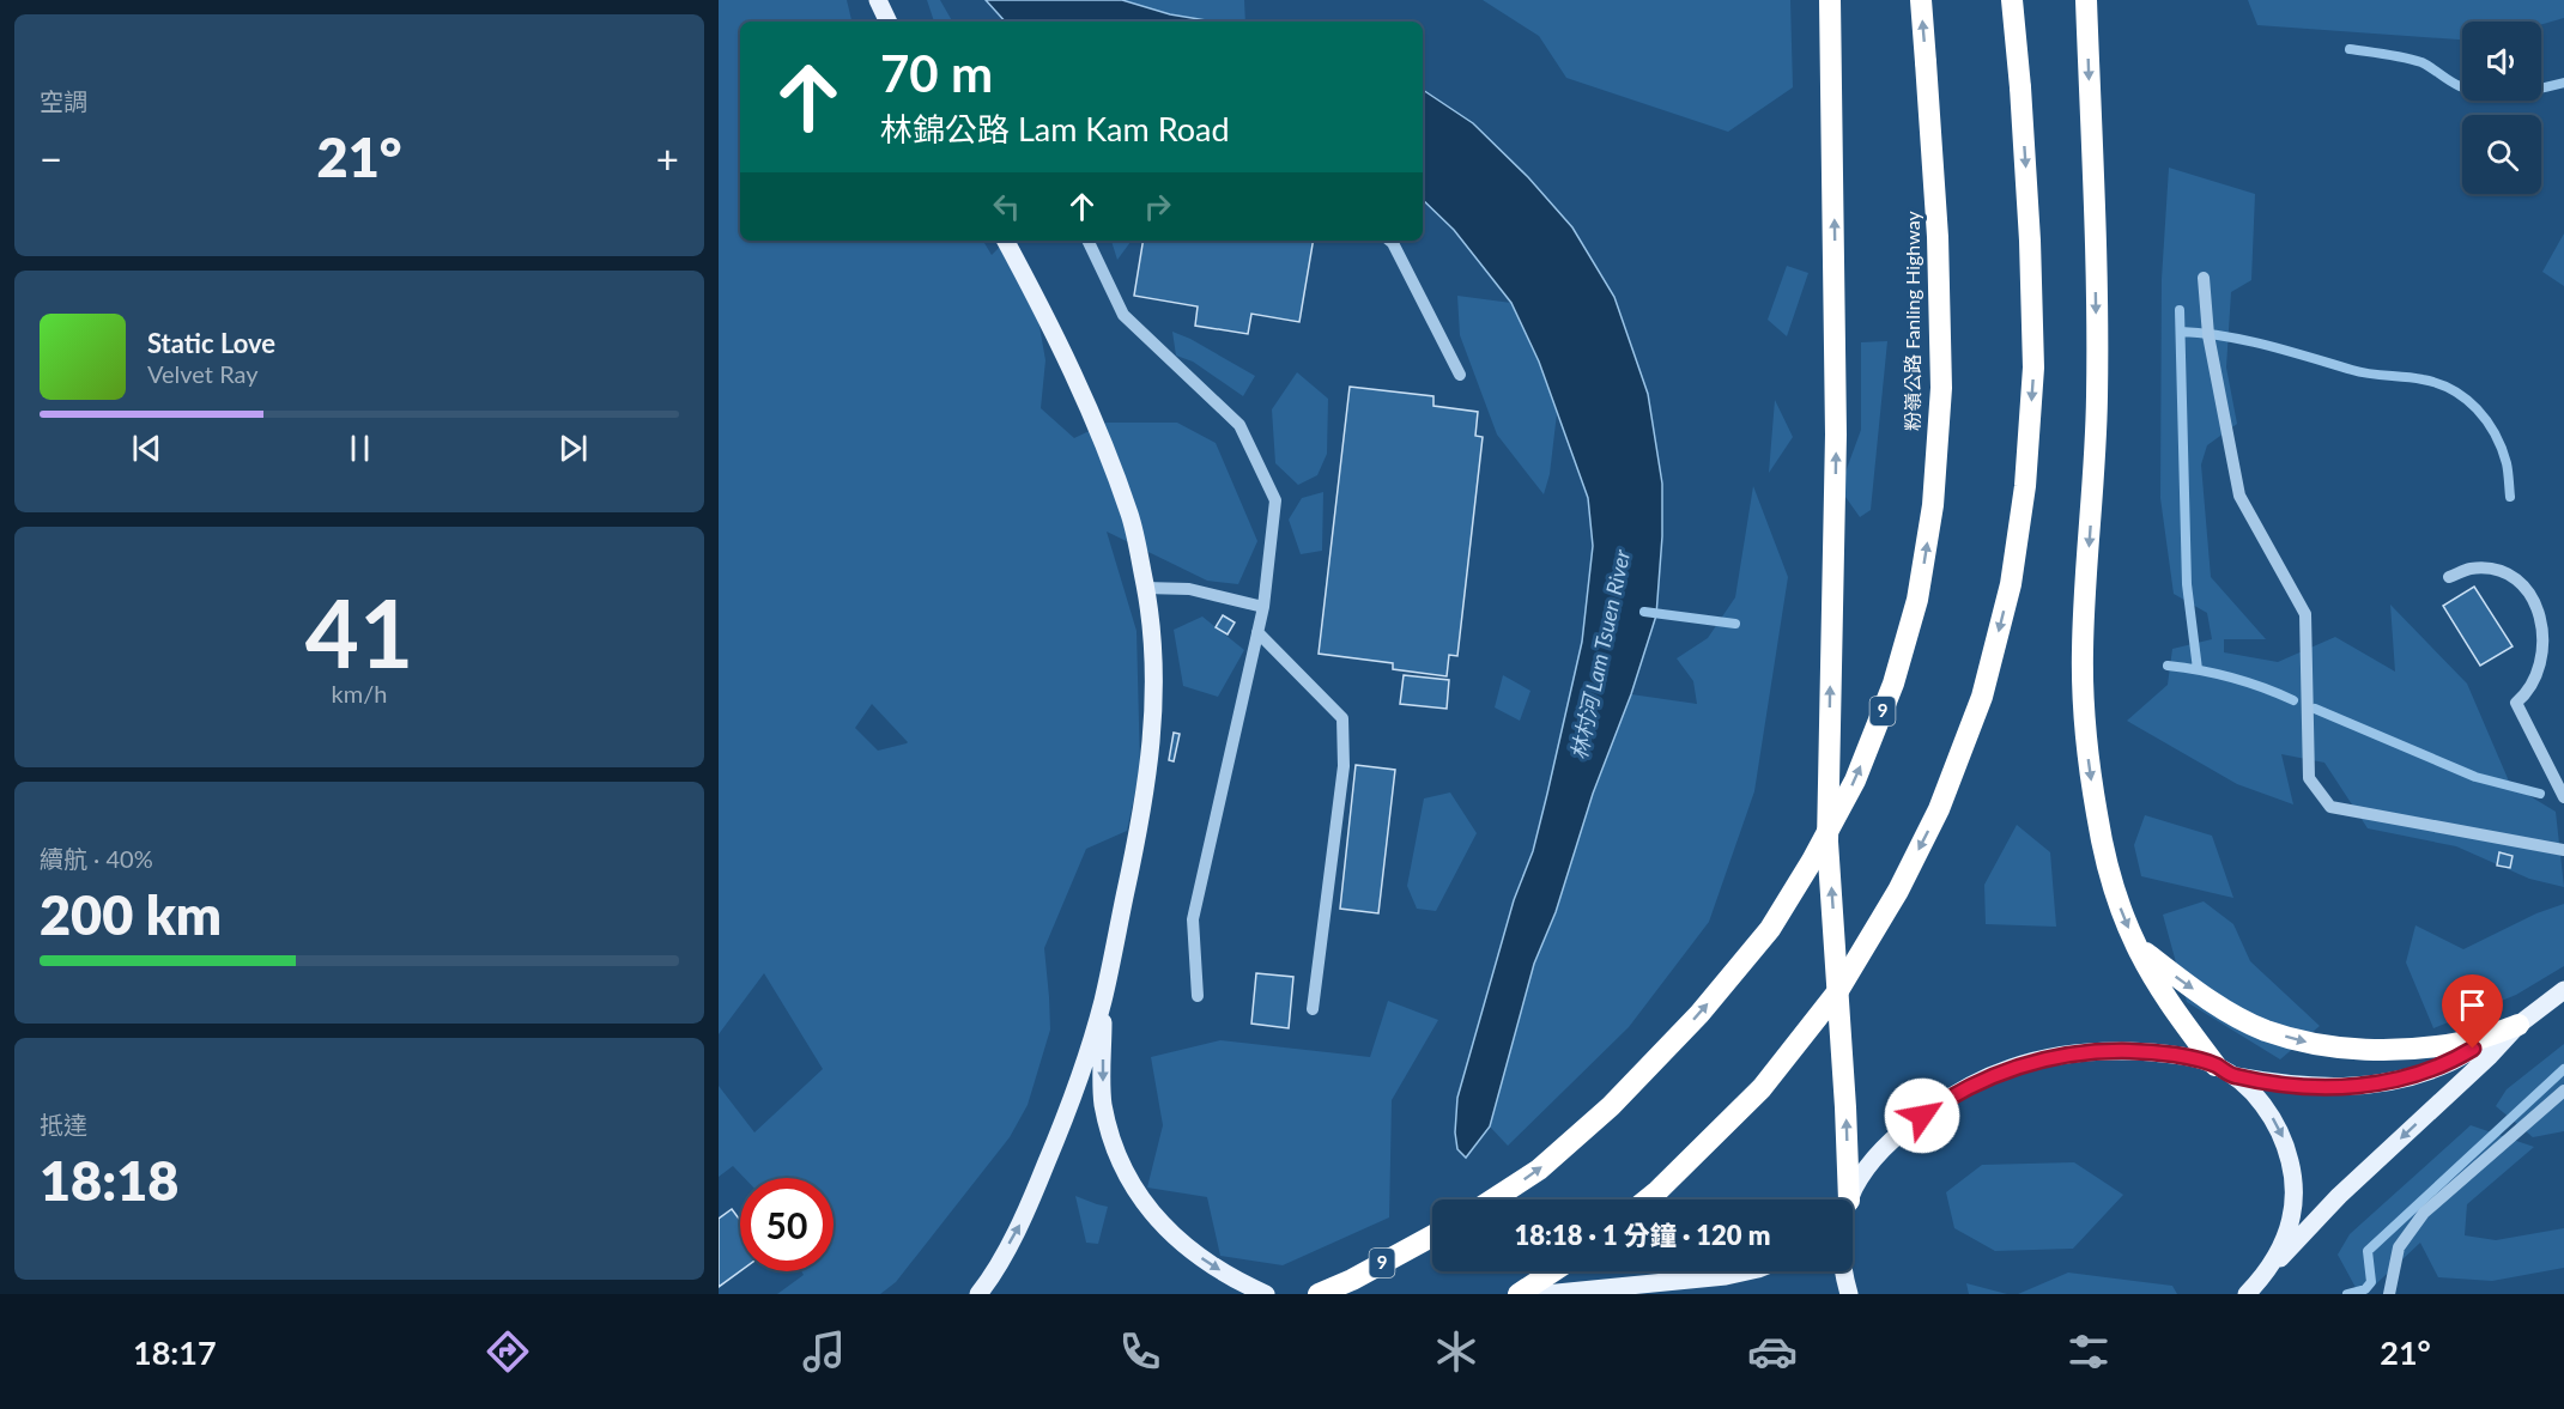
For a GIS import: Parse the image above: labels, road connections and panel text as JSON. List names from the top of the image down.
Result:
{
  "streets": {
    "highway": ["粉嶺公路 Fanling Highway", "9"]
  },
  "water": ["林村河 Lam Tsuen River"],
  "page": {
    "tile": [
      "空調",
      ["41", "km/h"],
      ["續航 · 40%", "200 km"],
      ["抵達", "18:18"]
    ],
    "turn": ["70 m", "林錦公路 Lam Kam Road"],
    "heat": ["−", "21°", "+"],
    "song": ["Static Love", "Velvet Ray"],
    "limit": "50",
    "trip": "18:18 · 1 分鐘 · 120 m",
    "tabs": ["18:17", "21°"]
  }
}
